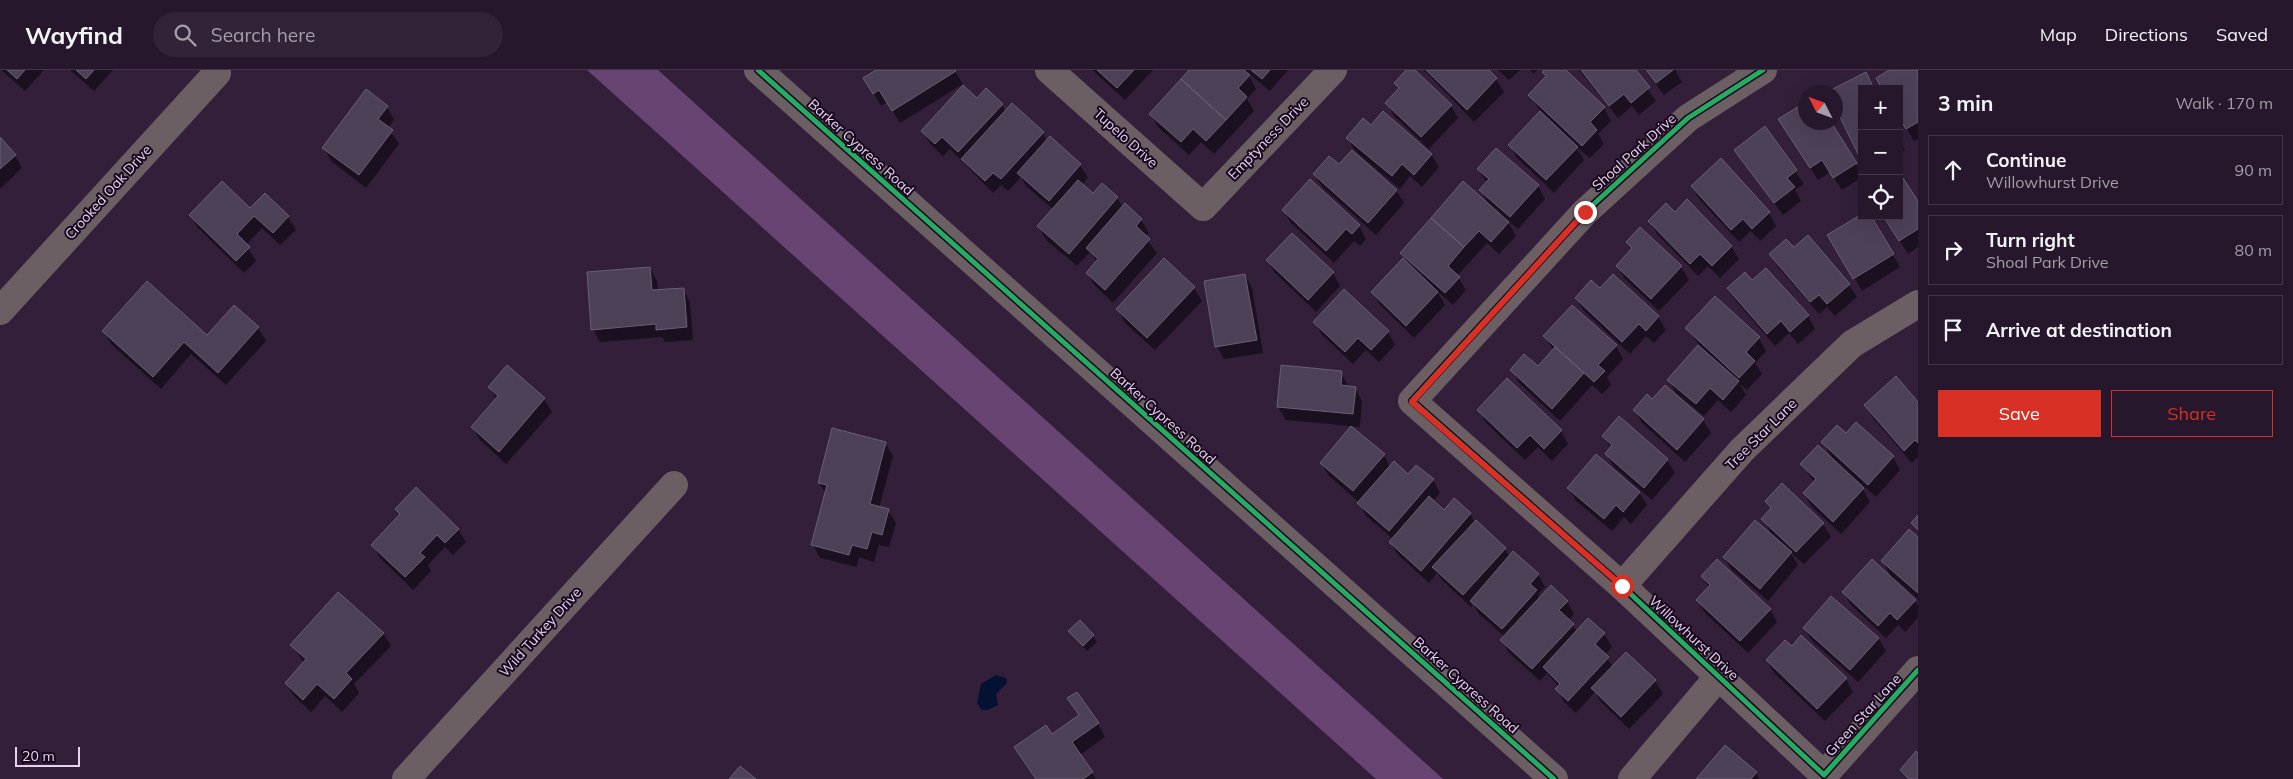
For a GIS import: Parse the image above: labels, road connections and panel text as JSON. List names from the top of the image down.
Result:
{
  "streets": {
    "street": [
      "Tupelo Drive",
      "Emptyness Drive",
      "Barker Cypress Road",
      "Shoal Park Drive",
      "Crooked Oak Drive",
      "Tree Star Lane",
      "Wild Turkey Drive",
      "Willowhurst Drive",
      "Green Star Lane"
    ]
  },
  "crossings": [
    ["Tupelo Drive", "Emptyness Drive"],
    ["Shoal Park Drive", "Willowhurst Drive"],
    ["Tree Star Lane", "Willowhurst Drive"],
    ["Willowhurst Drive", "Green Star Lane"]
  ],
  "scale_bar": "20 m",
  "north": "top left",
  "page": {
    "header": "Wayfind",
    "search": "Search here",
    "nav": ["Map", "Directions", "Saved"],
    "heading": ["3 min", "Walk · 170 m"],
    "map_buttons": ["+", "−"],
    "list": [
      ["Continue", "Willowhurst Drive", "90 m"],
      ["Turn right", "Shoal Park Drive", "80 m"],
      "Arrive at destination"
    ],
    "buttons": ["Save", "Share"],
    "scale": "20 m"
  }
}
